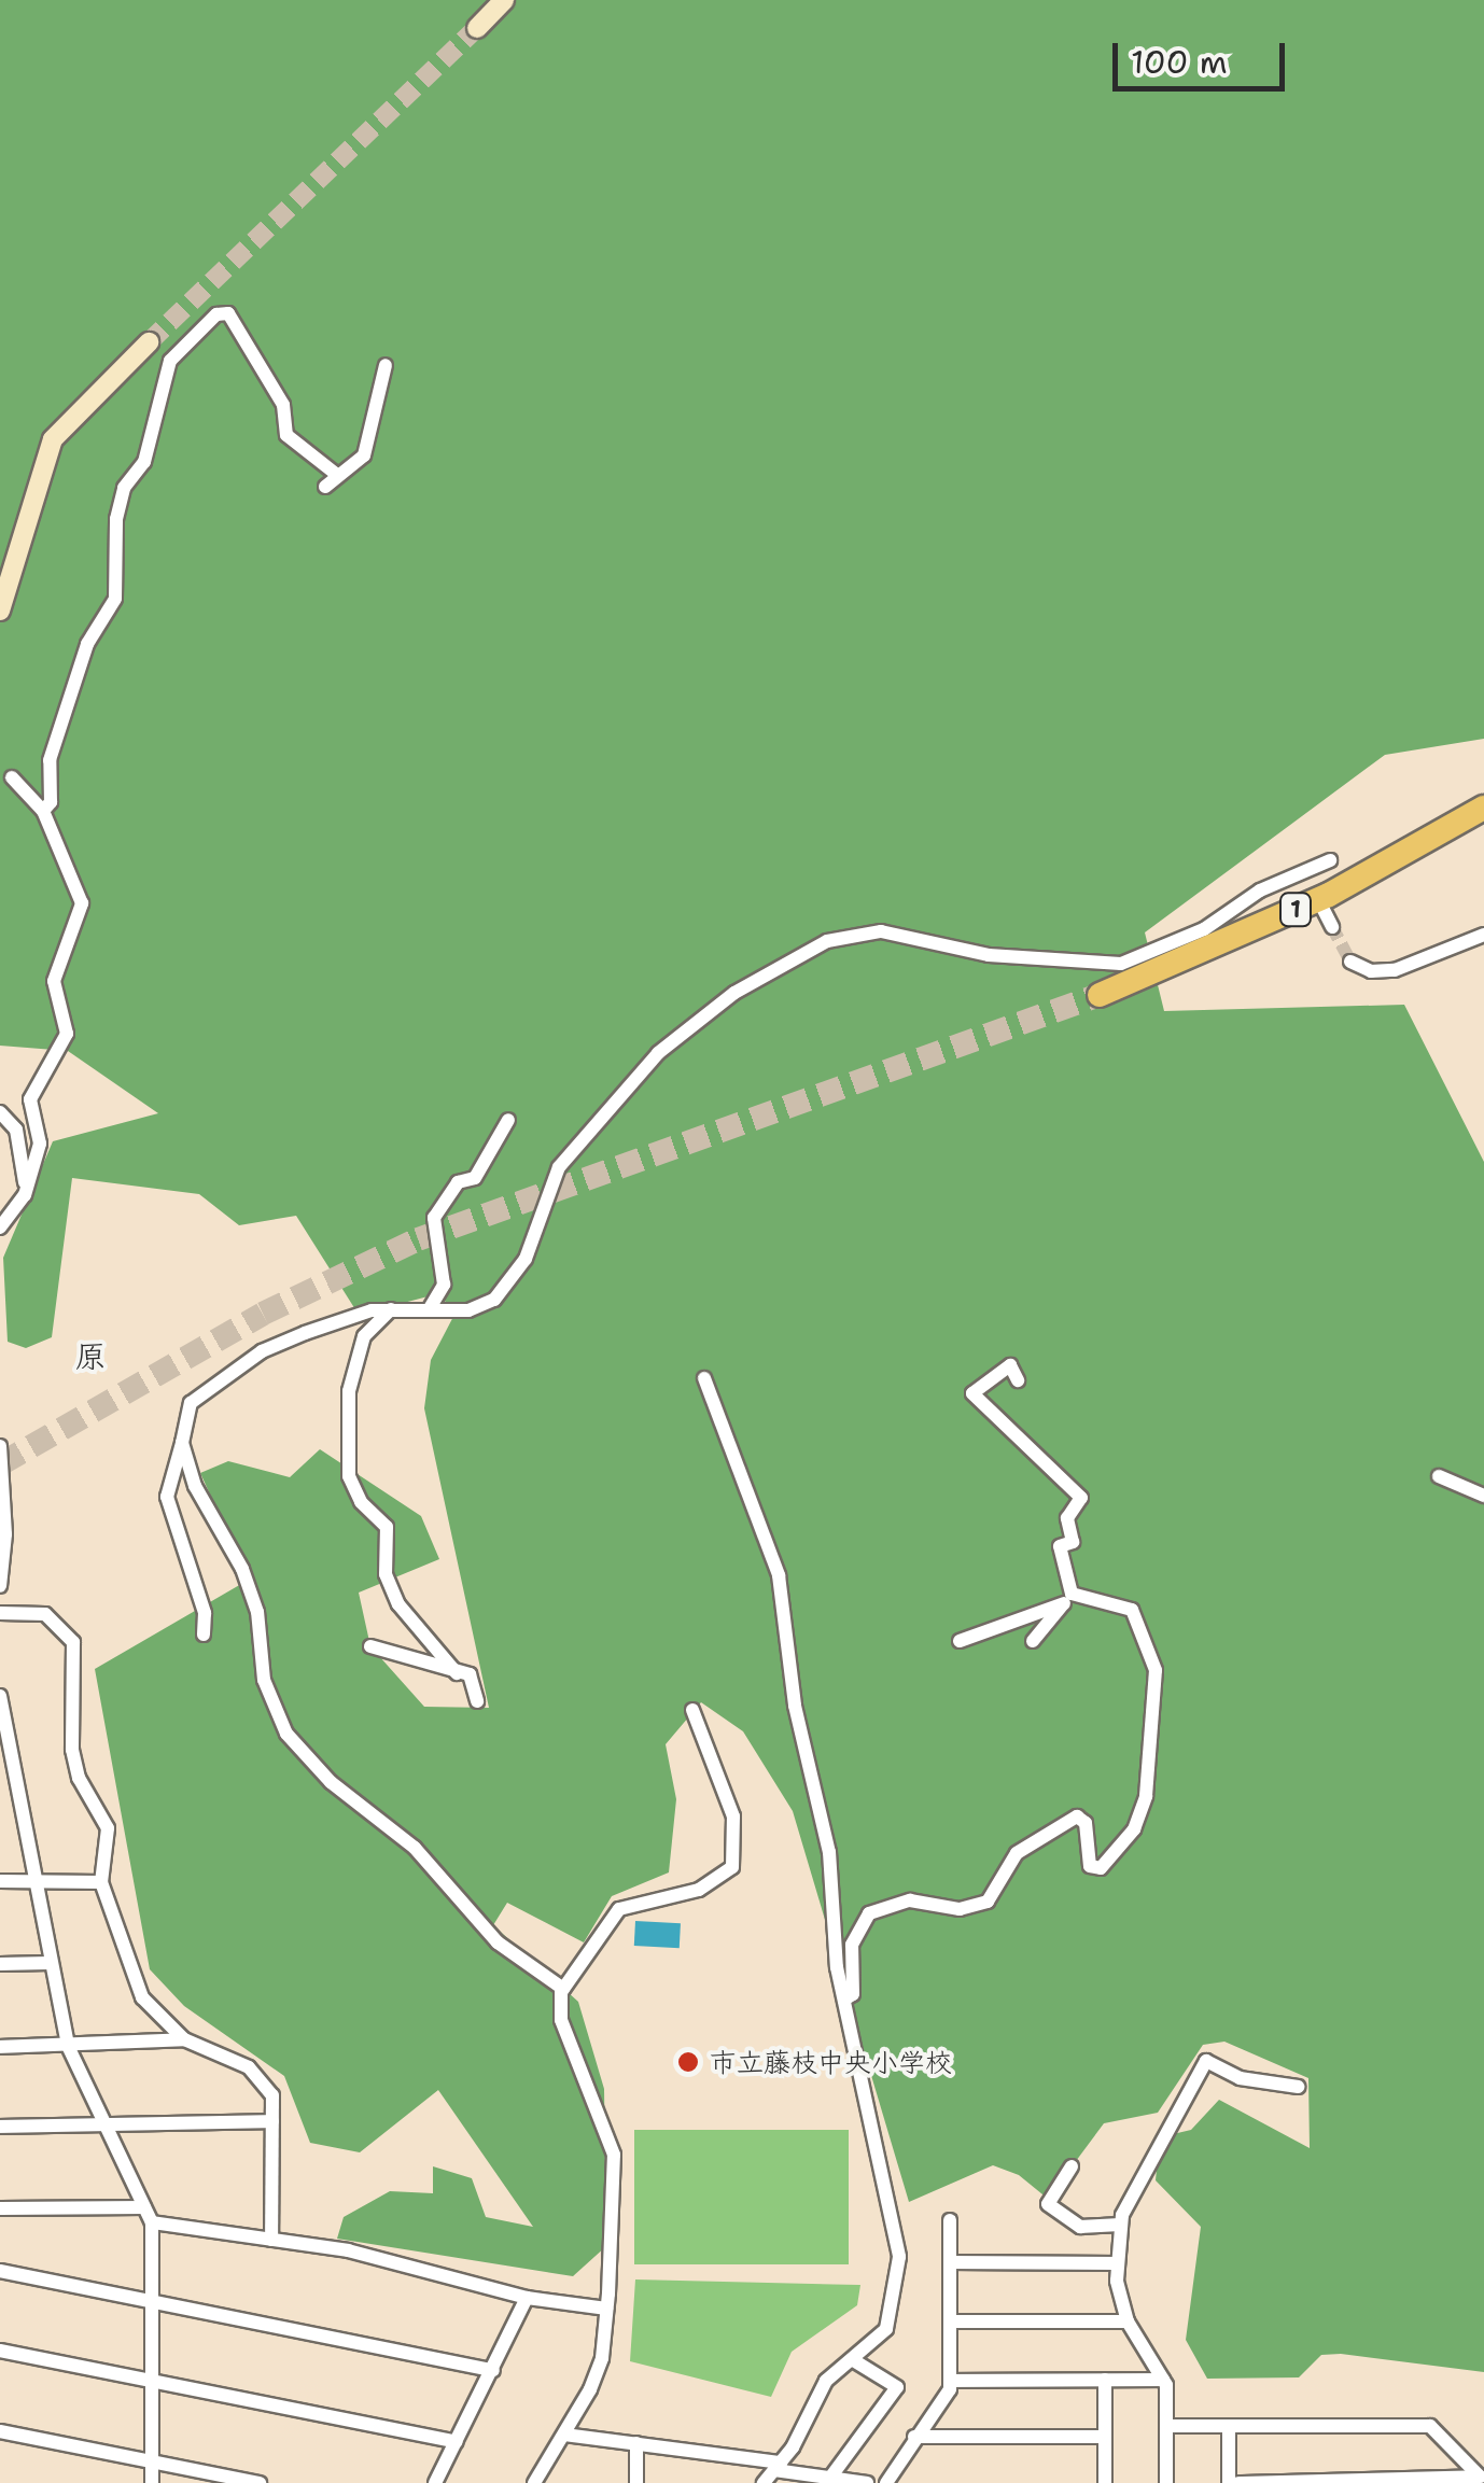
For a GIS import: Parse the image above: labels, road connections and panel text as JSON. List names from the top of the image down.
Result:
{
  "streets": {
    "highway": ["1"]
  },
  "districts": ["原"],
  "places": ["市立藤枝中央小学校"],
  "scale_bar": "100 m"
}
